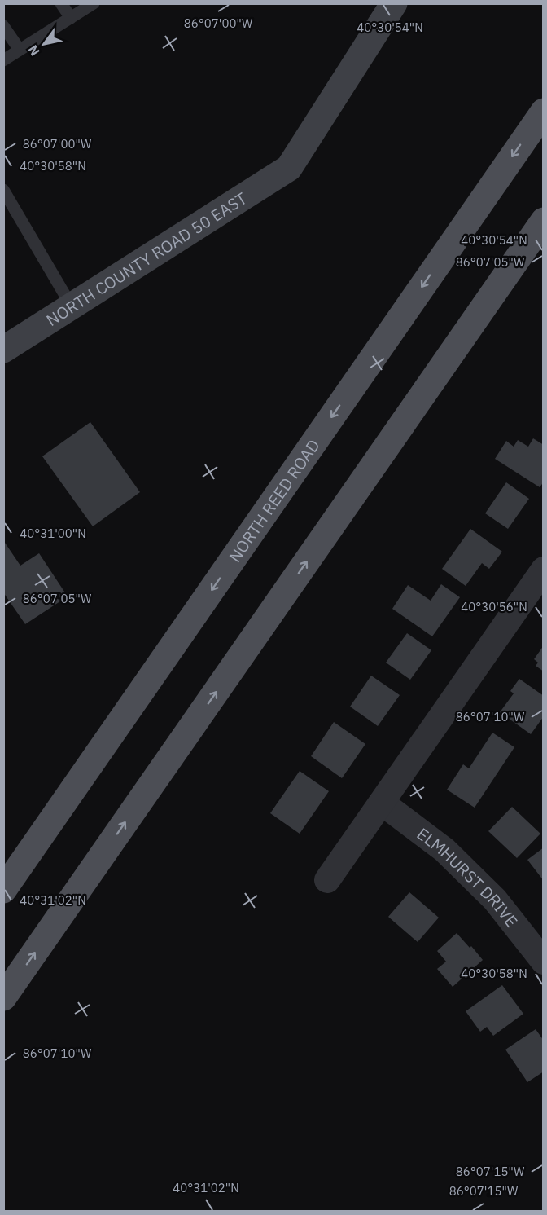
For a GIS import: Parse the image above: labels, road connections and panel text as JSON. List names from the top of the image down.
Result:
{
  "streets": {
    "main road": ["NORTH REED ROAD"],
    "street": ["NORTH COUNTY ROAD 50 EAST", "ELMHURST DRIVE"]
  },
  "north": "bottom left",
  "coordinates": [
    "86°07'00\"W",
    "40°30'54\"N",
    "40°30'58\"N",
    "86°07'05\"W",
    "40°31'00\"N",
    "40°30'56\"N",
    "86°07'10\"W",
    "40°31'02\"N",
    "86°07'15\"W"
  ]
}
